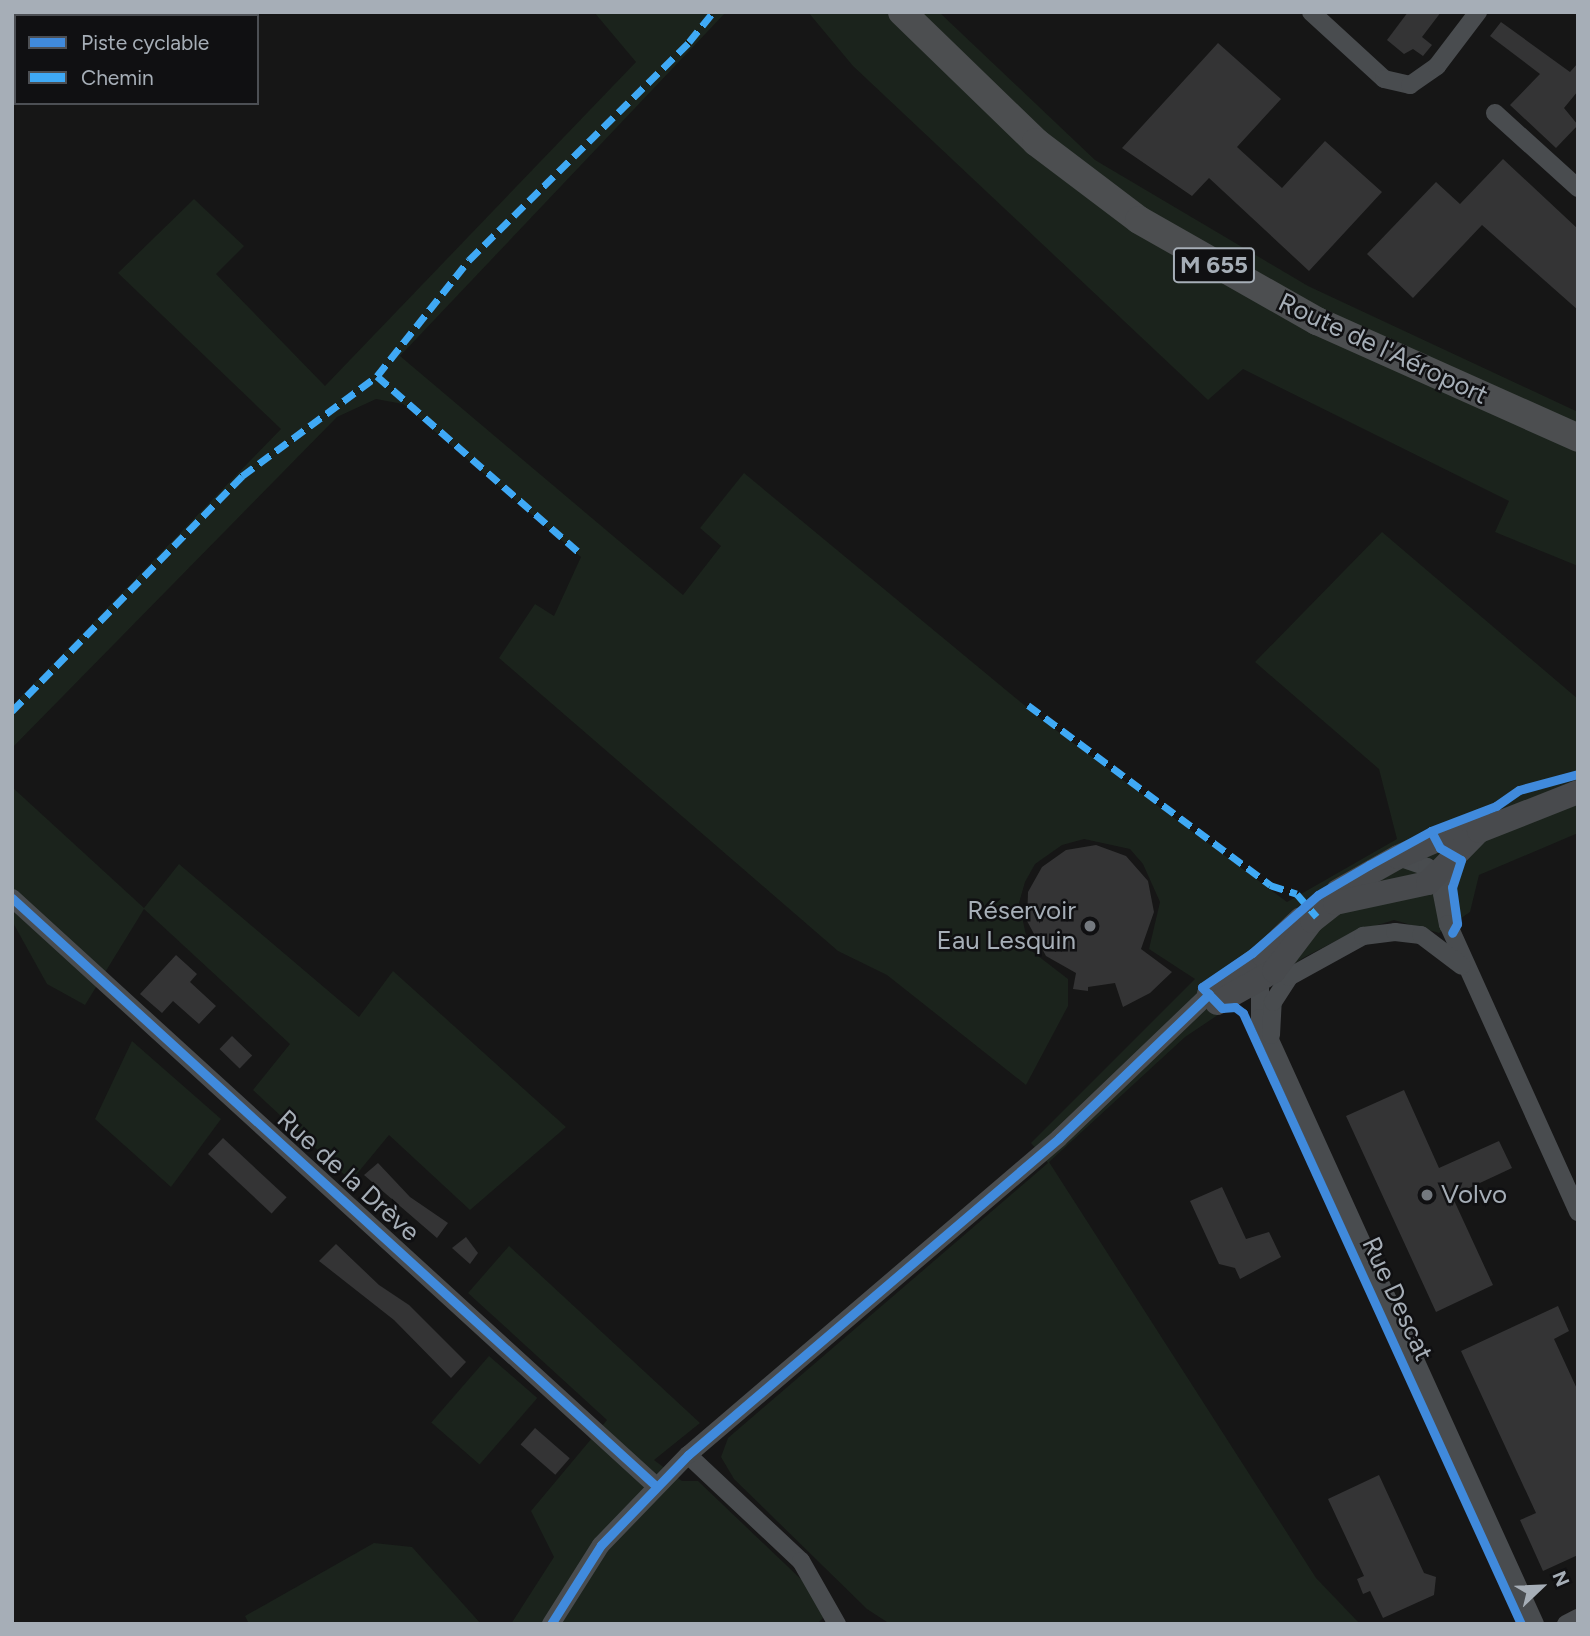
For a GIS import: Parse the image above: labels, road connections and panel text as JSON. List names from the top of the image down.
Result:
{
  "streets": {
    "main road": ["M 655", "Route de l'Aéroport"],
    "street": ["Rue de la Drève", "Rue Descat"]
  },
  "places": ["Réservoir Eau Lesquin", "Volvo"],
  "legend": ["Piste cyclable", "Chemin"],
  "north": "top right"
}
